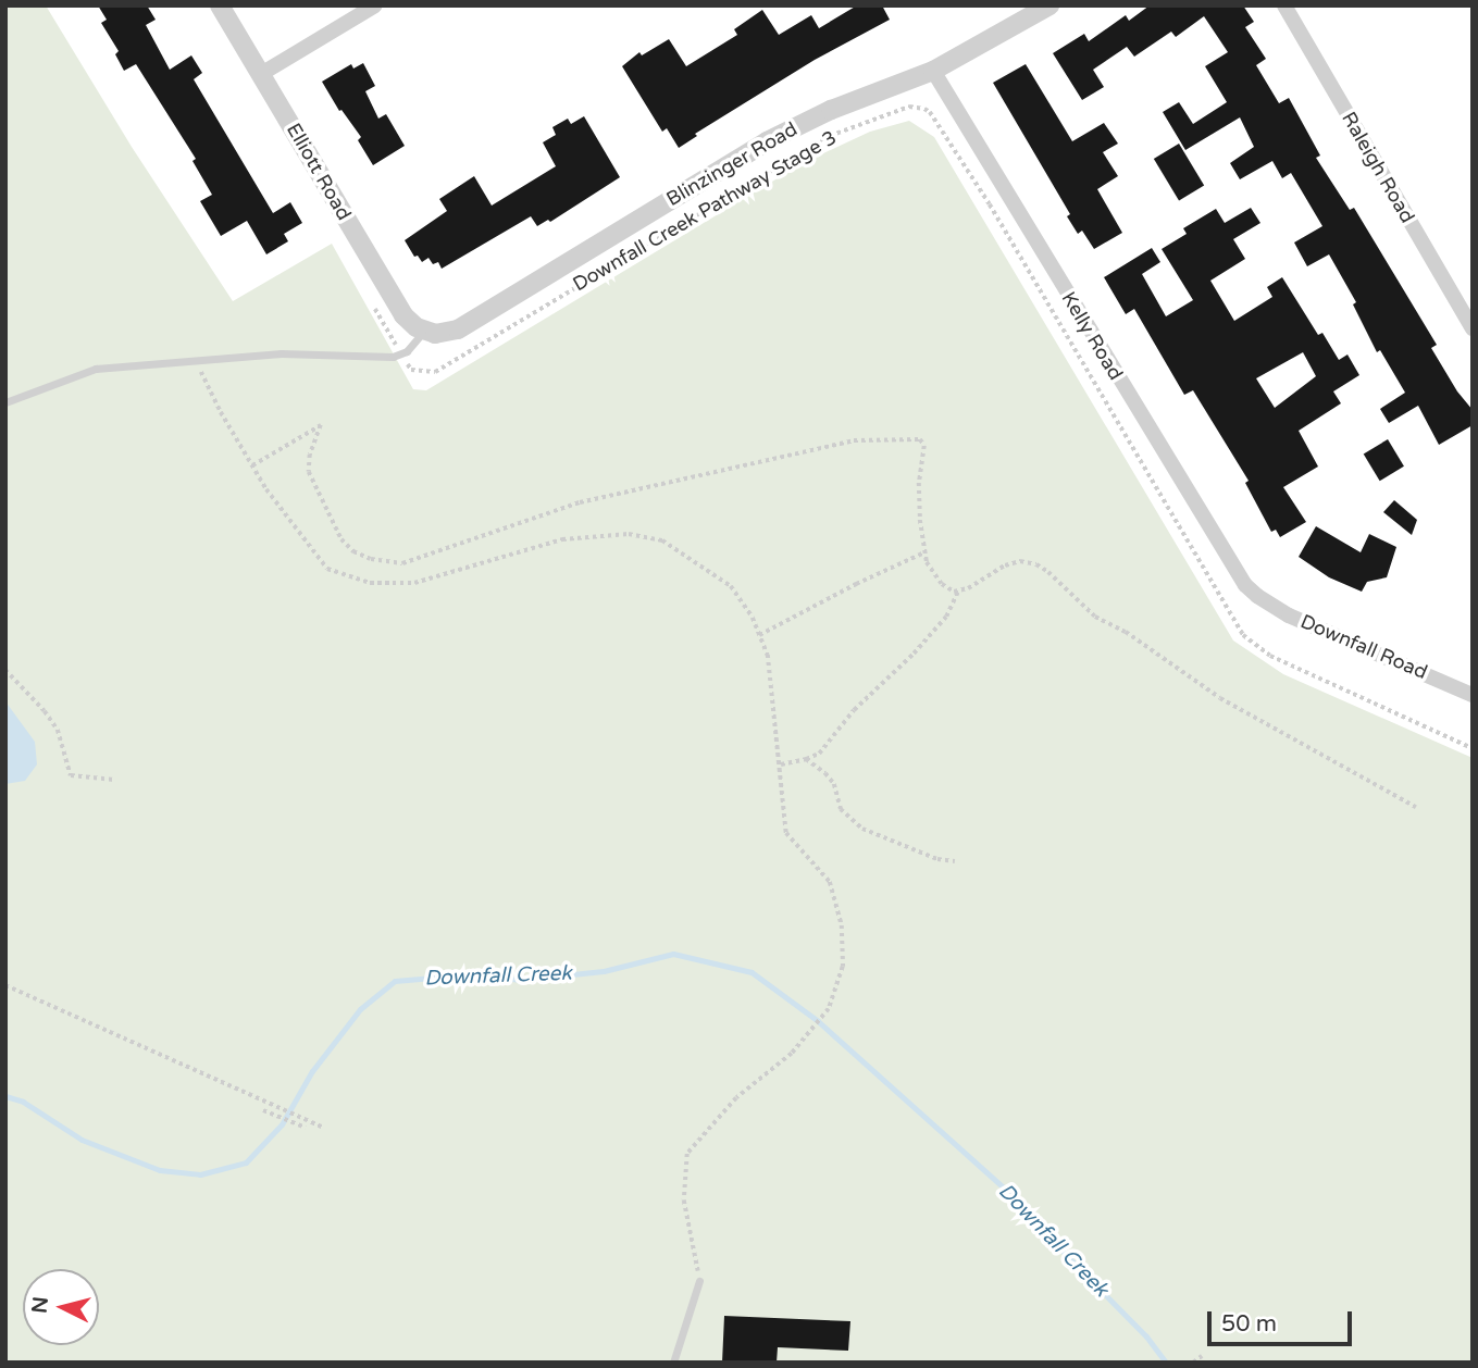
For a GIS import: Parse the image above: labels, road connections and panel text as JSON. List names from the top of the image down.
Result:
{
  "streets": {
    "street": [
      "Blinzinger Road",
      "Raleigh Road",
      "Elliott Road",
      "Kelly Road",
      "Downfall Road"
    ],
    "path": ["Downfall Creek Pathway Stage 3"]
  },
  "crossings": [
    ["Blinzinger Road", "Elliott Road"],
    ["Blinzinger Road", "Kelly Road"],
    ["Kelly Road", "Downfall Road"]
  ],
  "water": ["Downfall Creek"],
  "scale_bar": "50 m",
  "north": "left"
}
